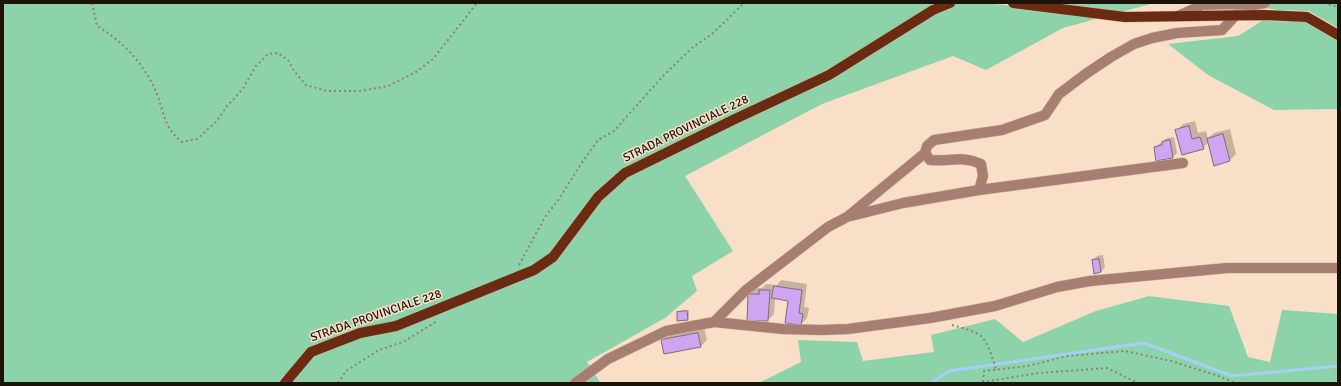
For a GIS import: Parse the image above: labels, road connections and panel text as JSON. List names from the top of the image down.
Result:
{
  "streets": {
    "main road": ["STRADA PROVINCIALE 228"]
  }
}
